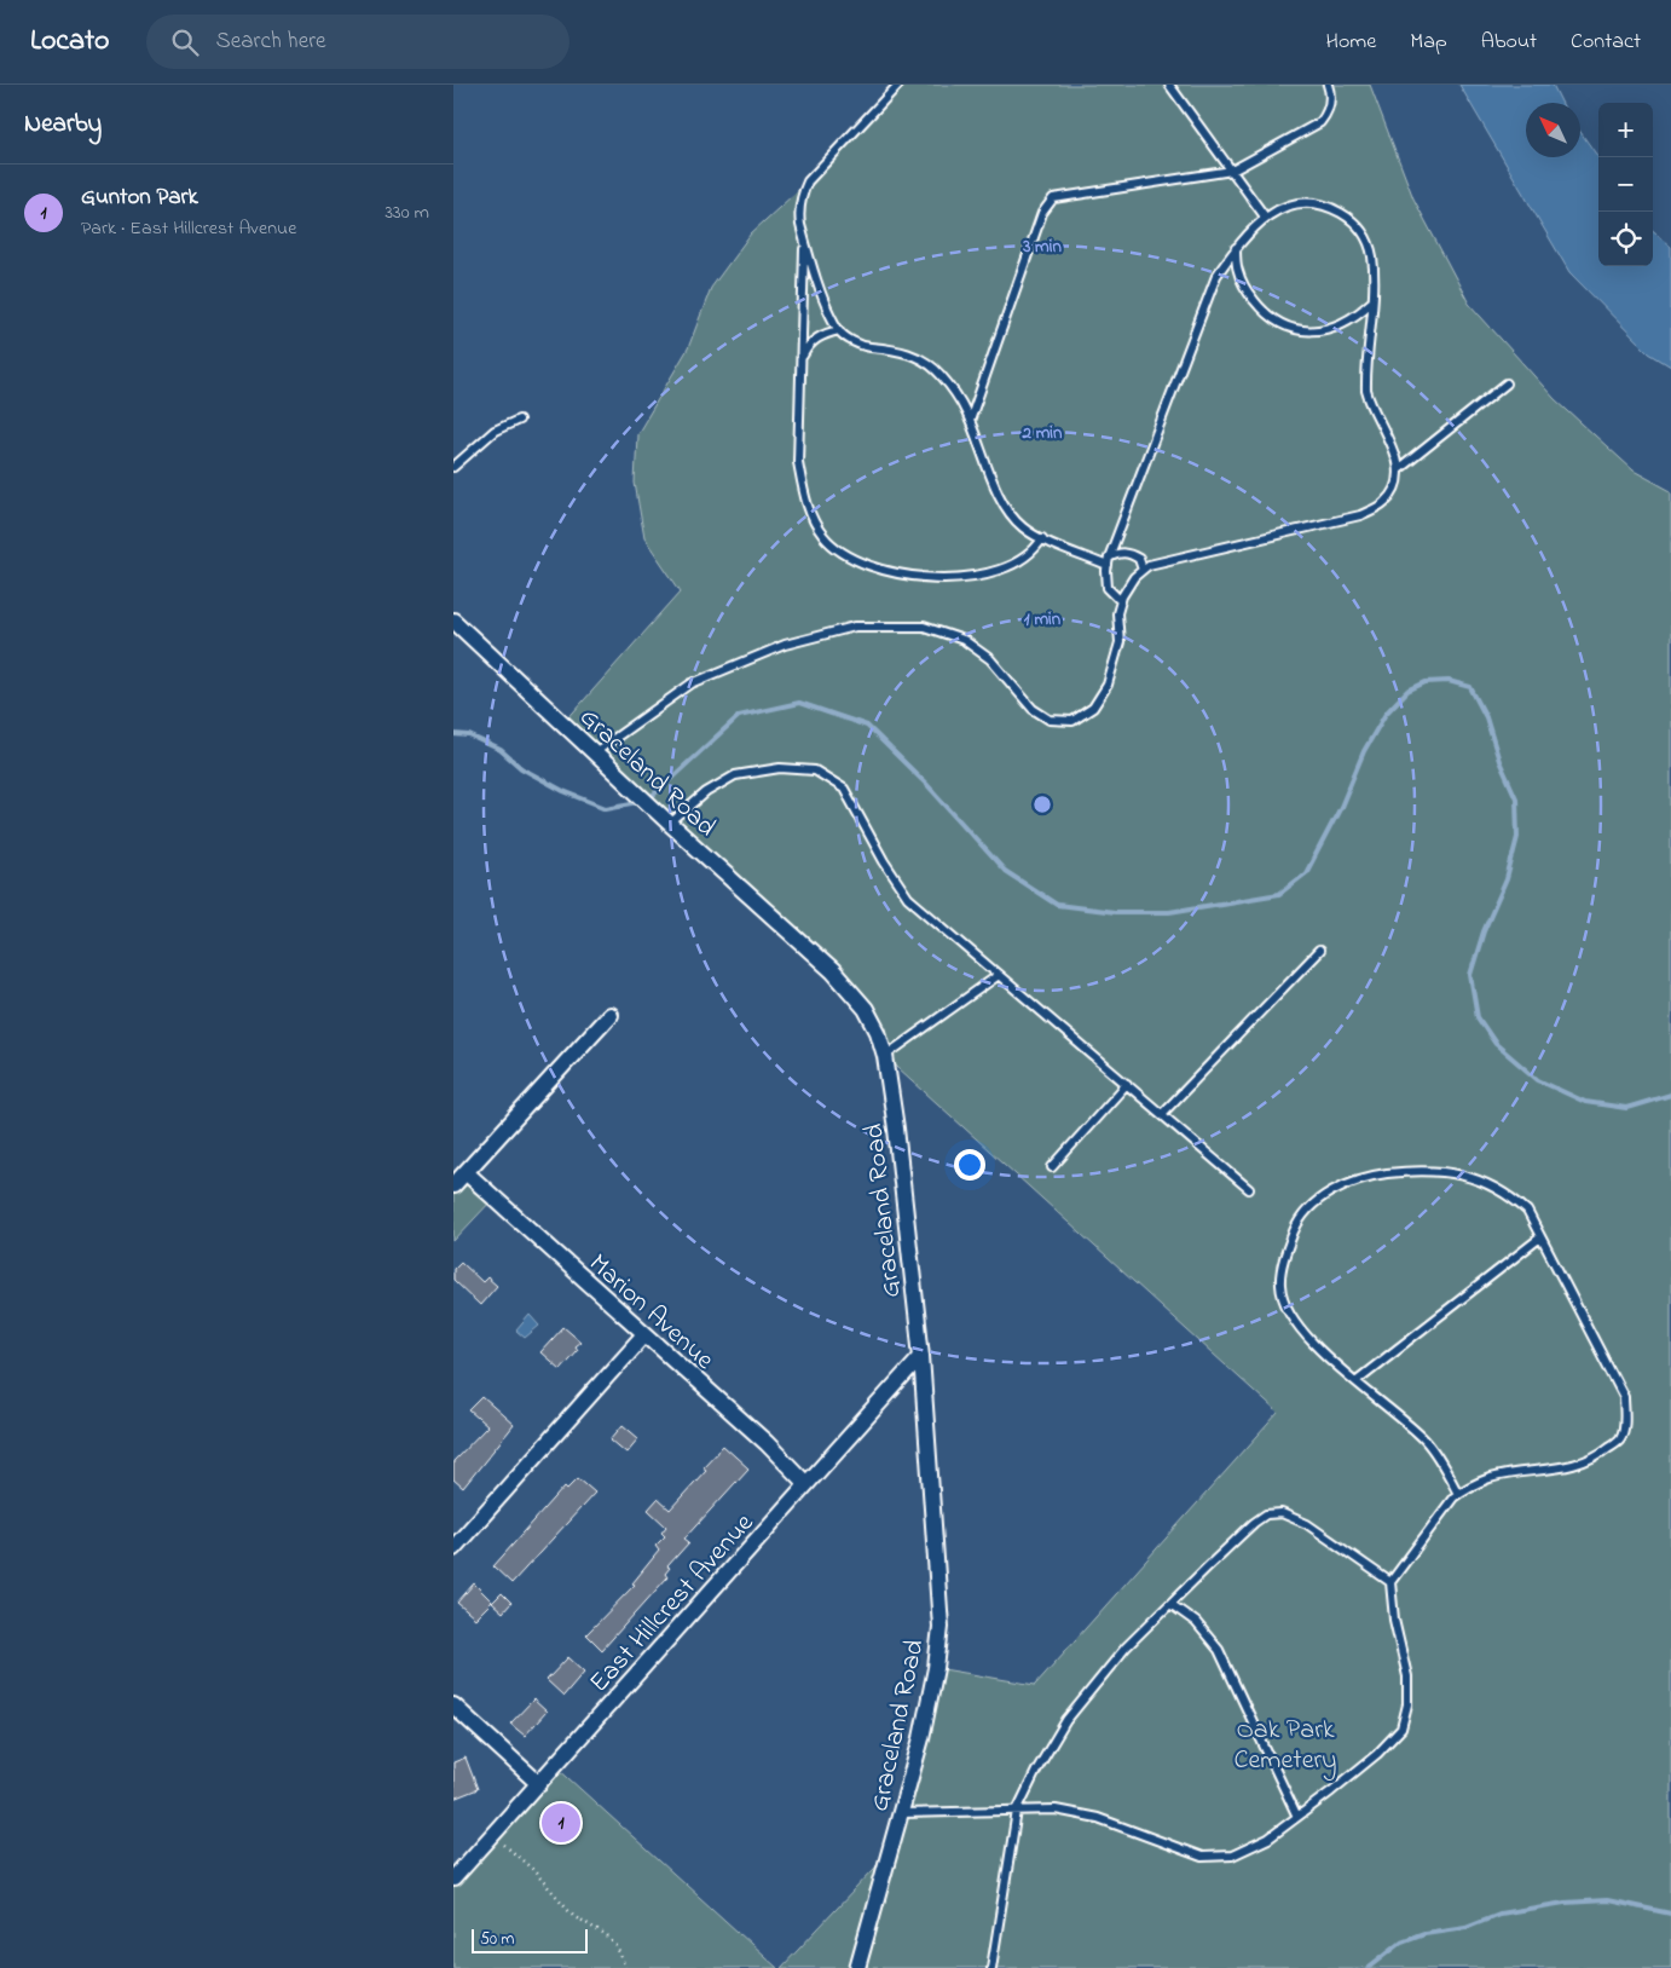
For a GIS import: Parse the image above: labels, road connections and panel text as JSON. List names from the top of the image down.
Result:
{
  "streets": {
    "street": ["Graceland Road", "Marion Avenue", "East Hillcrest Avenue"]
  },
  "crossings": [
    ["Graceland Road", "East Hillcrest Avenue"],
    ["Marion Avenue", "East Hillcrest Avenue"]
  ],
  "parks": ["Oak Park Cemetery"],
  "scale_bar": "50 m",
  "north": "top left",
  "page": {
    "header": "Locato",
    "search": "Search here",
    "nav": [
      "Home",
      "Map",
      "About",
      "Contact"
    ],
    "heading": "Nearby",
    "map_buttons": ["+", "−"],
    "list": [
      {
        "mark": "1",
        "name": "Gunton Park",
        "note": "Park · East Hillcrest Avenue",
        "value": "330 m"
      }
    ],
    "pins": "1",
    "scale": "50 m"
  },
  "rings": ["3 min", "2 min", "1 min"]
}
